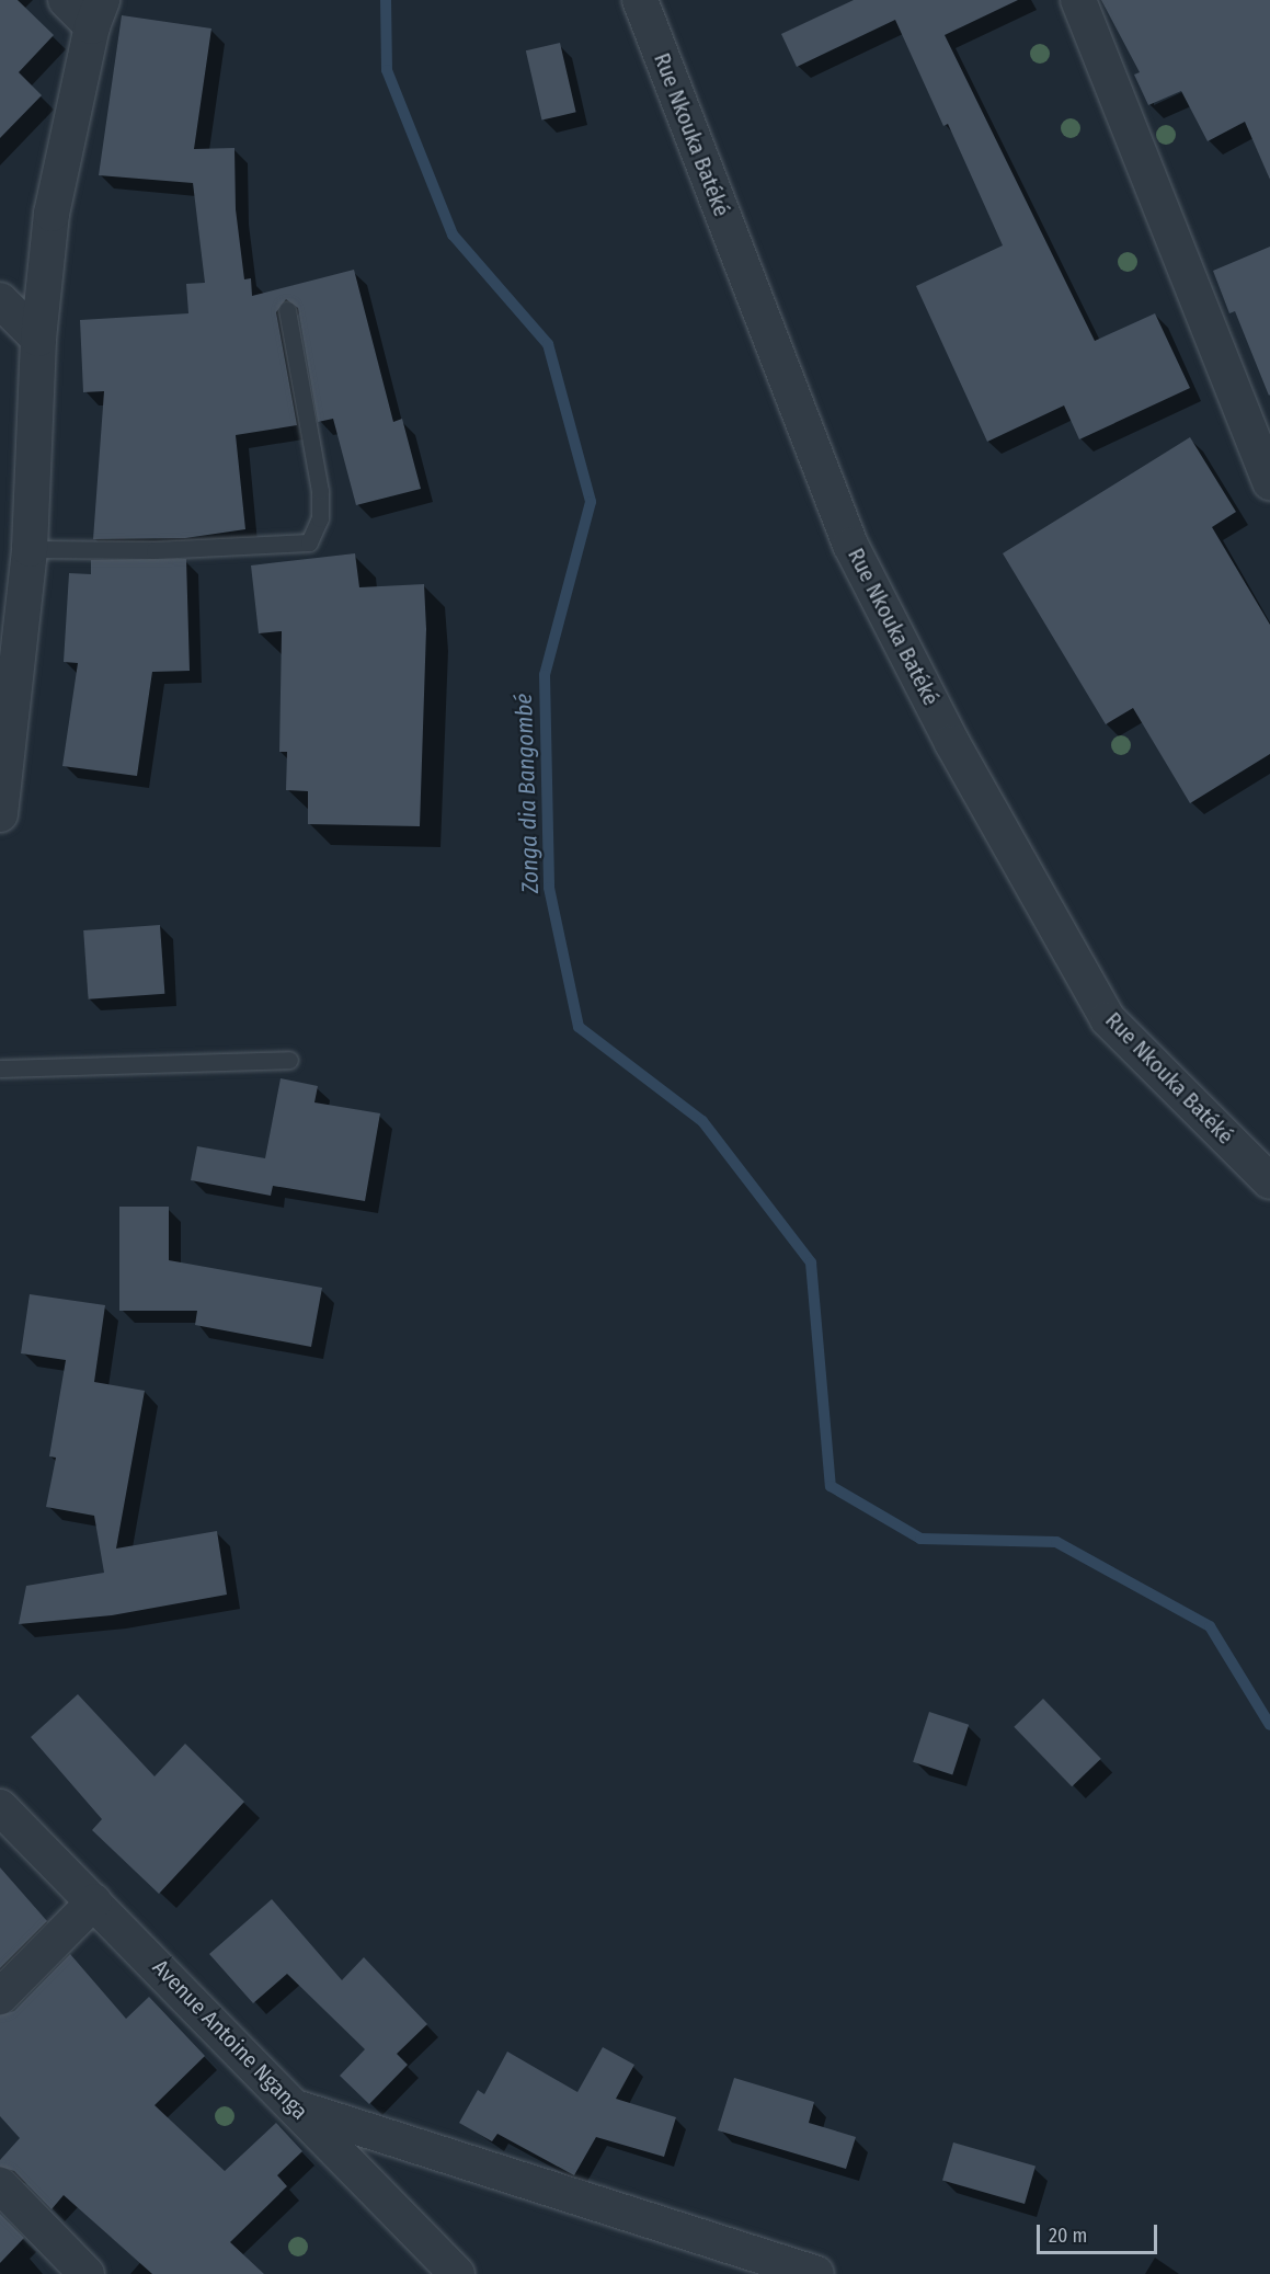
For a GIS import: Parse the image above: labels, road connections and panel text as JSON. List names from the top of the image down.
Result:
{
  "streets": {
    "street": ["Rue Nkouka Batéké", "Avenue Antoine Nganga"]
  },
  "water": ["Zonga dia Bangombé"],
  "scale_bar": "20 m"
}
